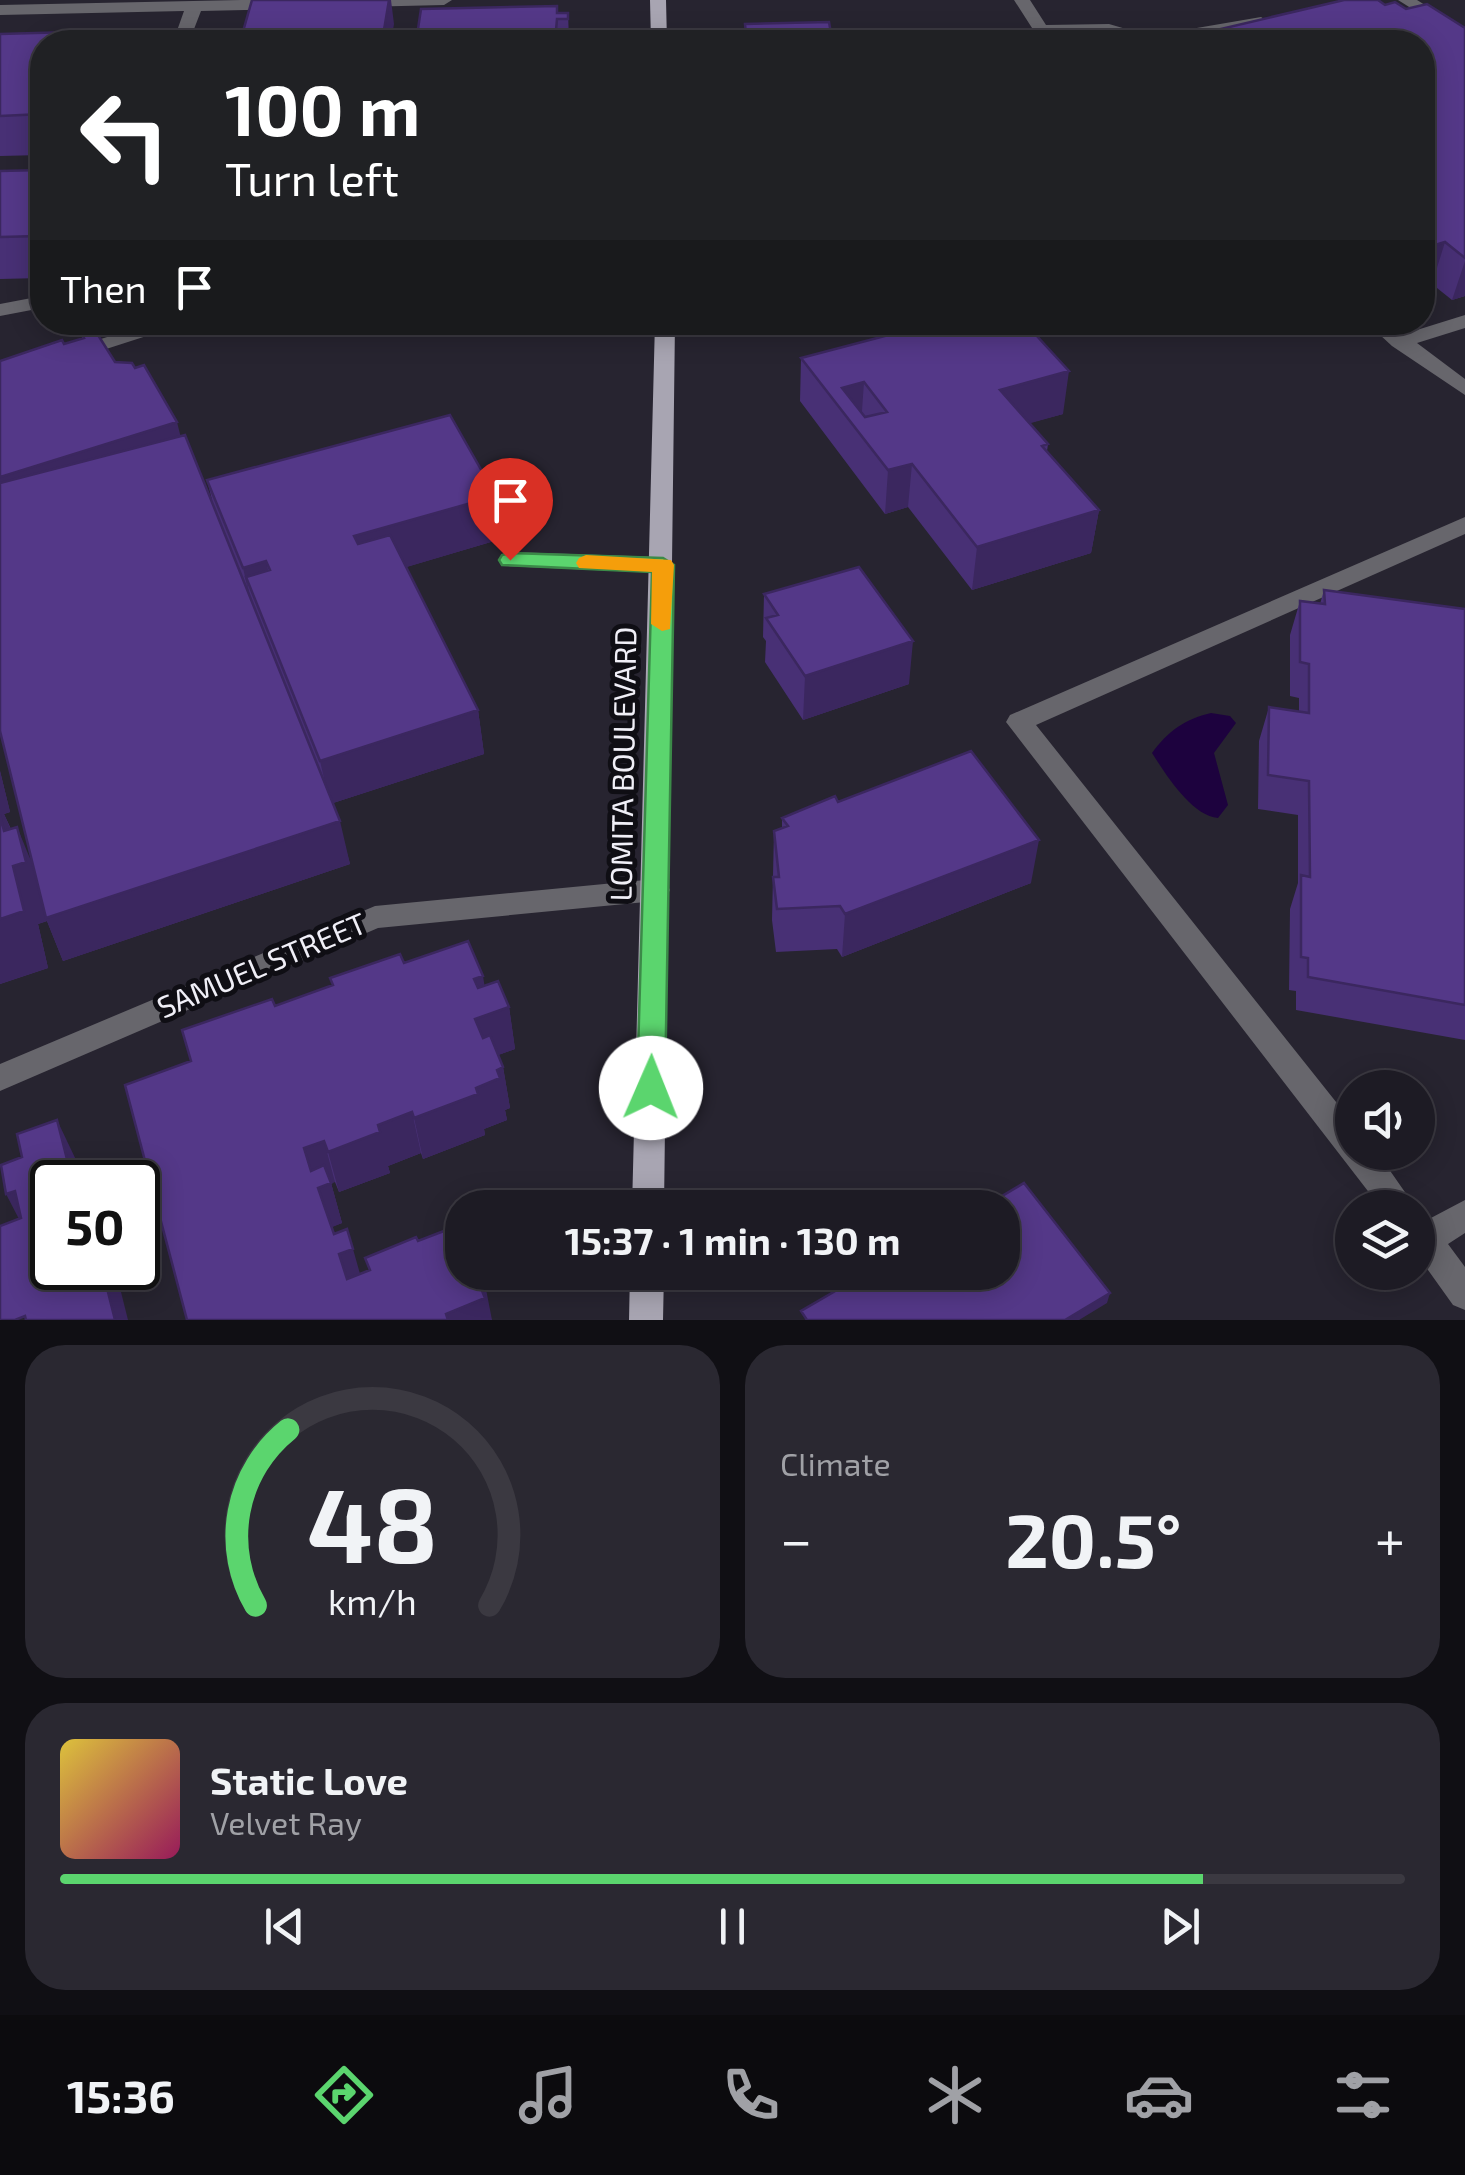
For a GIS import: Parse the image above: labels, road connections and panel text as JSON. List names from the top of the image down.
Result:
{
  "streets": {
    "main road": ["LOMITA BOULEVARD"],
    "street": ["SAMUEL STREET"]
  },
  "crossings": [
    ["LOMITA BOULEVARD", "SAMUEL STREET"]
  ],
  "page": {
    "turn": ["100 m", "Turn left"],
    "then": "Then",
    "limit": "50",
    "trip": "15:37 · 1 min · 130 m",
    "tile": "Climate",
    "heat": ["−", "20.5°", "+"],
    "song": ["Static Love", "Velvet Ray"],
    "tabs": "15:36",
    "gauge": ["48", "km/h"]
  }
}
